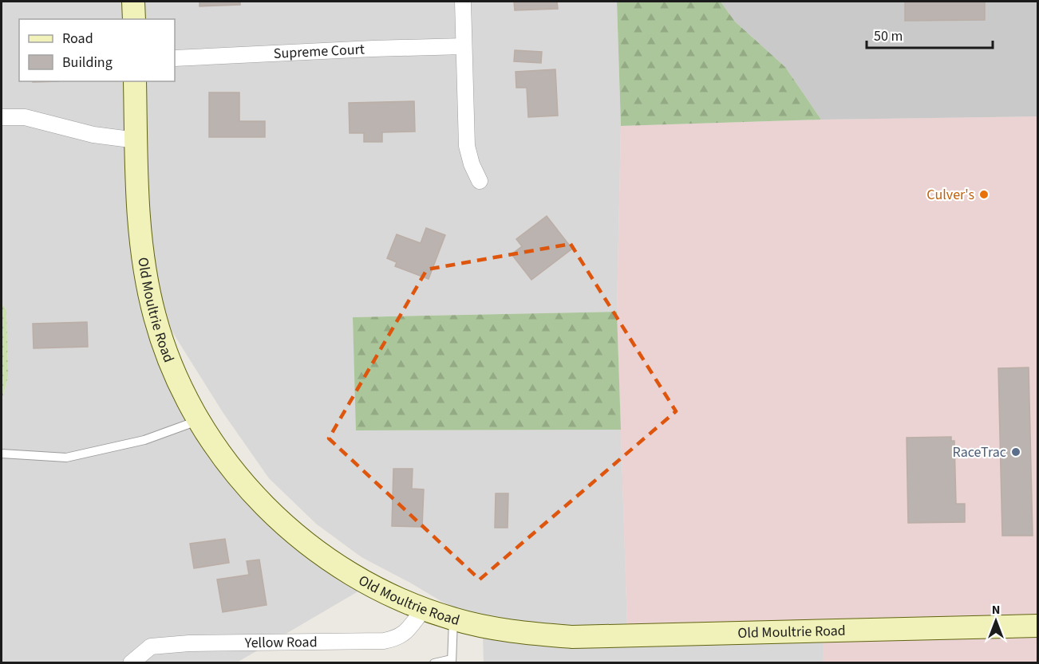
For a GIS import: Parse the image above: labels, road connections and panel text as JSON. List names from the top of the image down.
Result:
{
  "streets": {
    "main road": ["Old Moultrie Road"],
    "street": ["Supreme Court", "Yellow Road"]
  },
  "crossings": [
    ["Old Moultrie Road", "Yellow Road"]
  ],
  "places": ["Culver's", "RaceTrac"],
  "legend": ["Road", "Building"],
  "scale_bar": "50 m",
  "north": "top"
}
